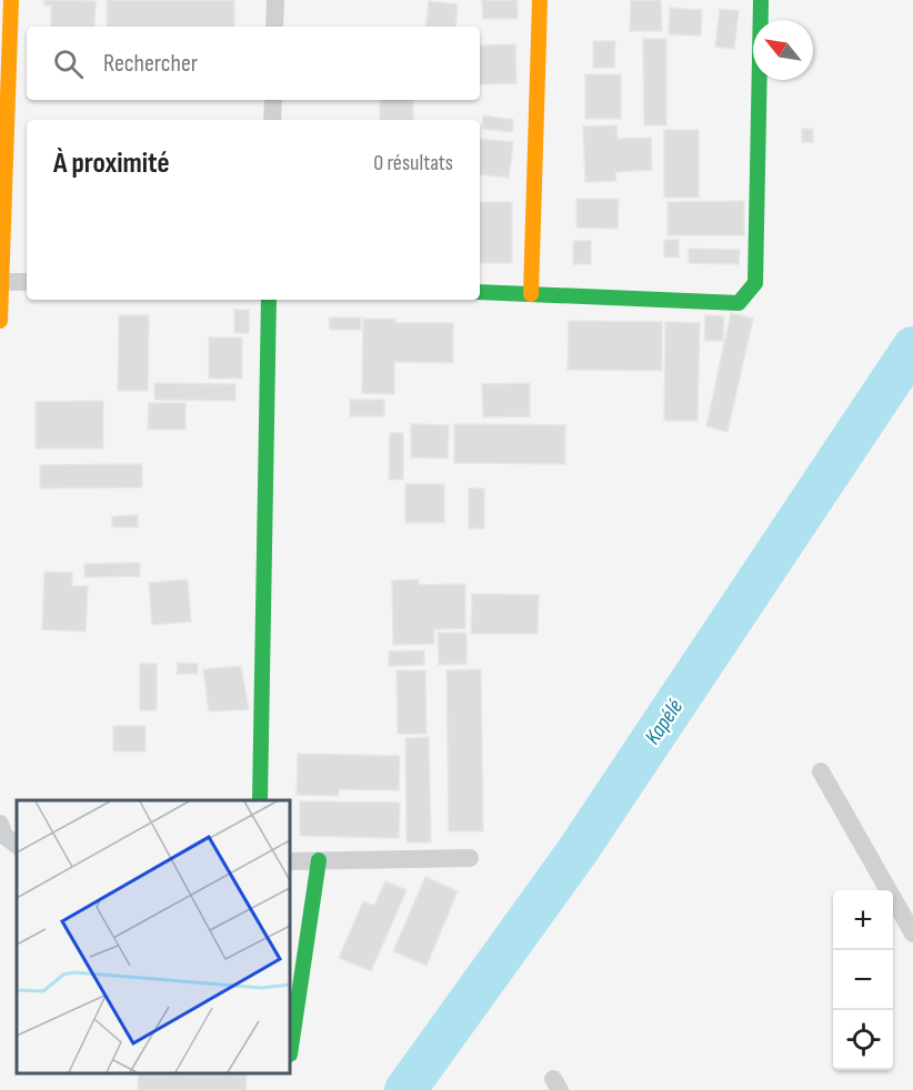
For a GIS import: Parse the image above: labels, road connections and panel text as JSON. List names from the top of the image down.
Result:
{
  "water": ["Kapélé"],
  "north": "top left",
  "page": {
    "search": "Rechercher",
    "heading": ["À proximité", "0 résultats"],
    "map_buttons": ["+", "−"]
  }
}
